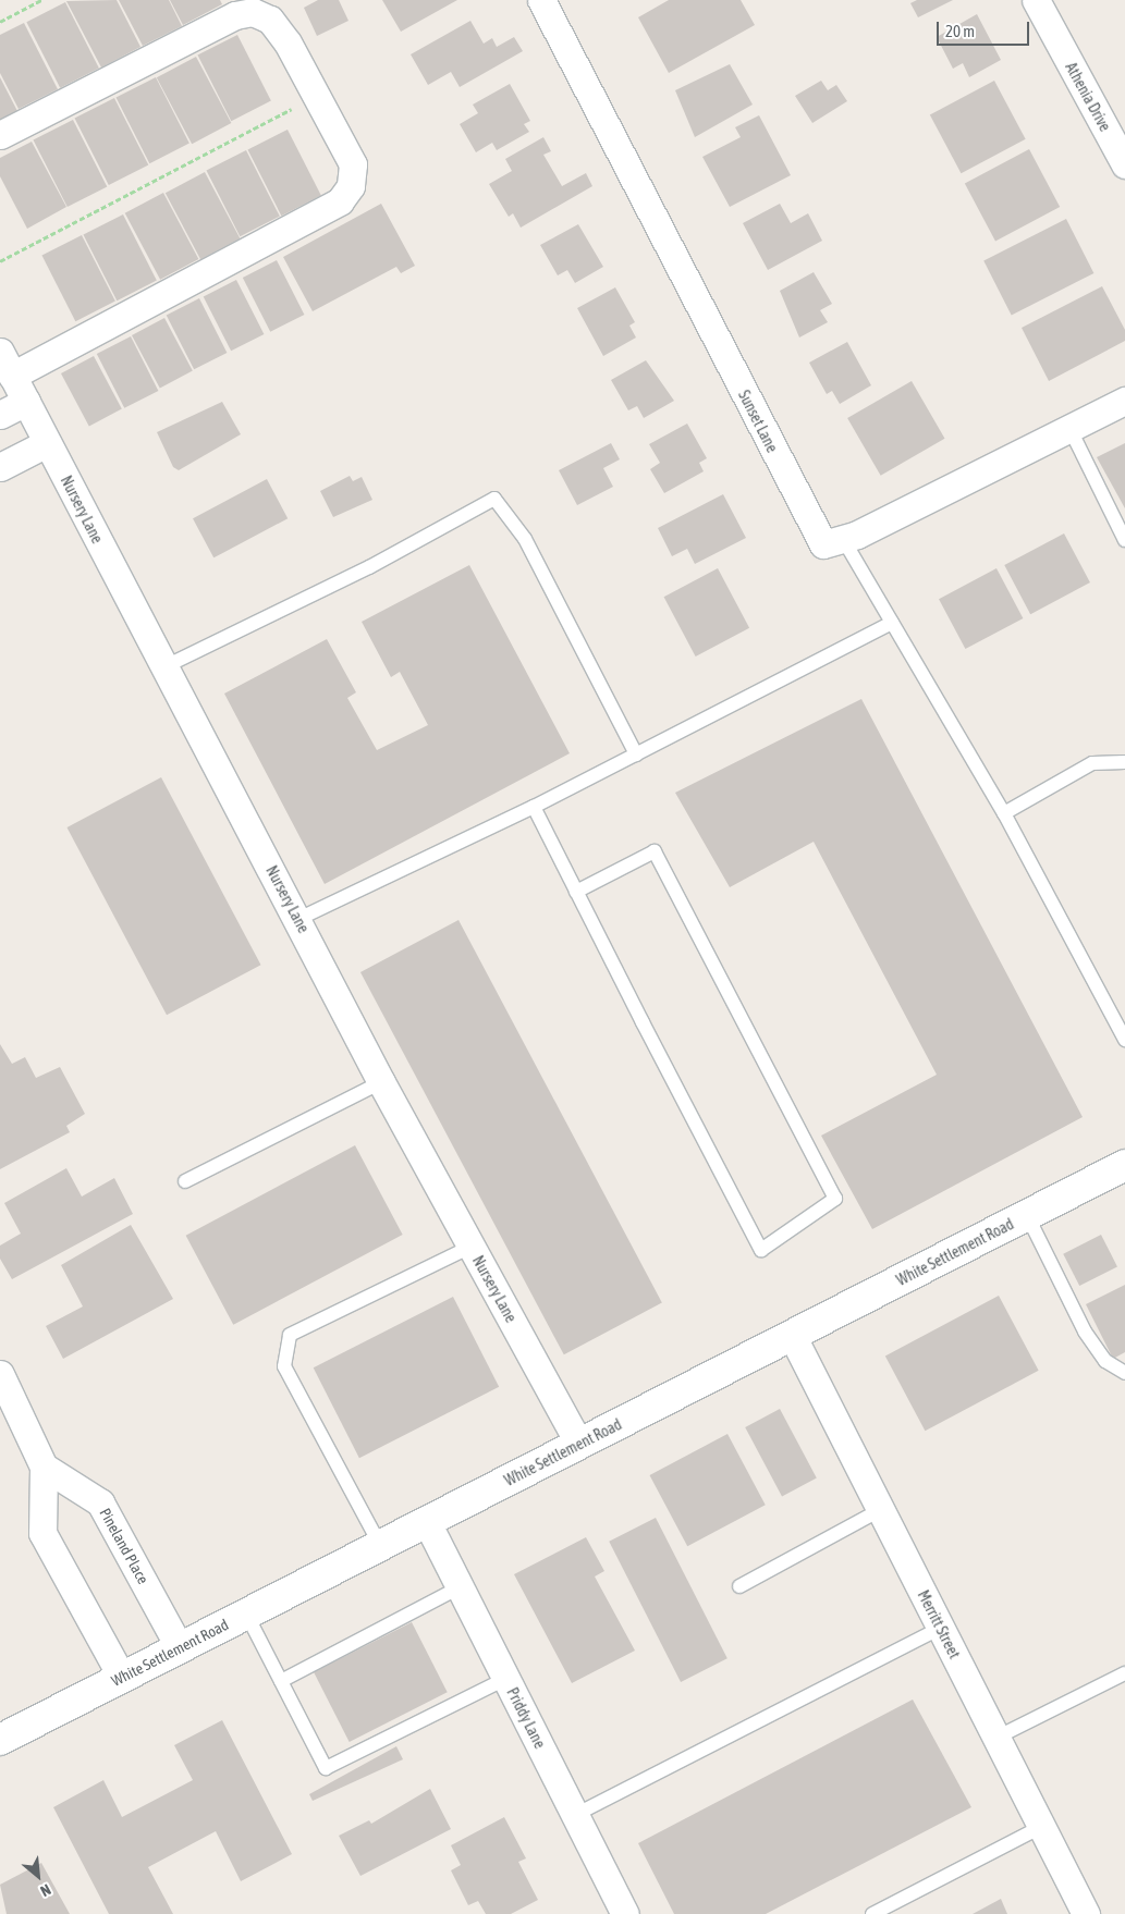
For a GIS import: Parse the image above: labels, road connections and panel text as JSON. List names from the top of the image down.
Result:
{
  "streets": {
    "main road": ["White Settlement Road"],
    "street": [
      "Athenia Drive",
      "Sunset Lane",
      "Nursery Lane",
      "Pineland Place",
      "Merritt Street",
      "Priddy Lane"
    ]
  },
  "crossings": [
    ["Nursery Lane", "White Settlement Road"],
    ["White Settlement Road", "Pineland Place"],
    ["White Settlement Road", "Merritt Street"],
    ["White Settlement Road", "Priddy Lane"]
  ],
  "scale_bar": "20 m",
  "north": "bottom right"
}
